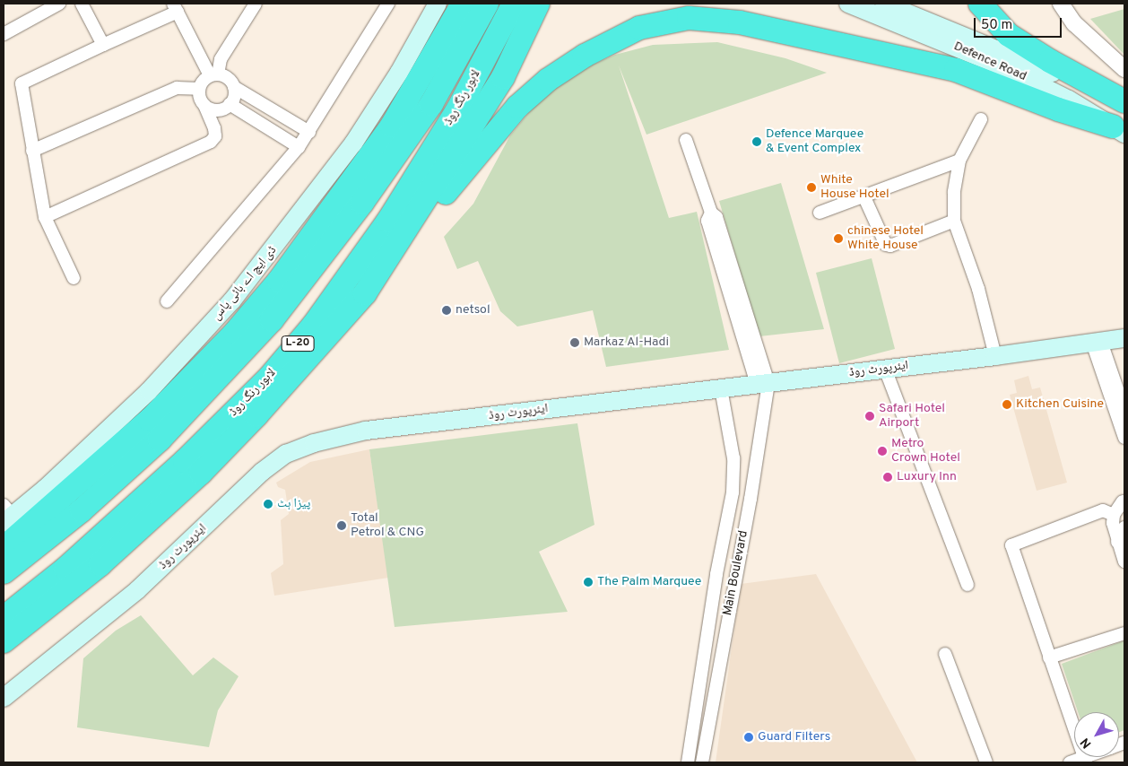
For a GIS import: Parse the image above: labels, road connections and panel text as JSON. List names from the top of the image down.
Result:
{
  "streets": {
    "highway": ["لاہور رنگ روڈ", "L-20"],
    "main road": ["Defence Road", "ڈی ایچ اے بائی پاس", "ایئرپورٹ روڈ"],
    "street": ["Main Boulevard"]
  },
  "crossings": [
    ["ایئرپورٹ روڈ", "Main Boulevard"]
  ],
  "places": [
    "Defence Marquee & Event Complex",
    "White House Hotel",
    "chinese Hotel White House",
    "netsol",
    "Markaz Al-Hadi",
    "Kitchen Cuisine",
    "Safari Hotel Airport",
    "Metro Crown Hotel",
    "Luxury Inn",
    "پیزا ہٹ",
    "Total Petrol & CNG",
    "The Palm Marquee",
    "Guard Filters"
  ],
  "scale_bar": "50 m",
  "north": "bottom left"
}
